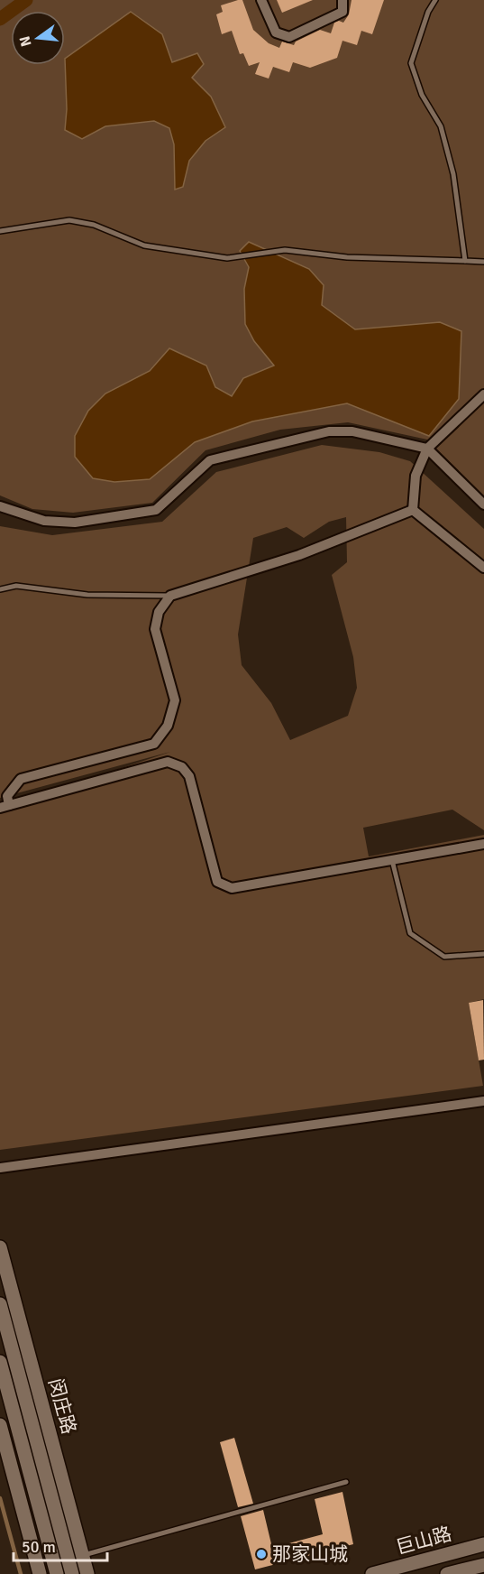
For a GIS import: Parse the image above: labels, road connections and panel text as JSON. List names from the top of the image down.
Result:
{
  "streets": {
    "main road": ["闵庄路", "巨山路"]
  },
  "places": ["那家山城"],
  "scale_bar": "50 m",
  "north": "left"
}
